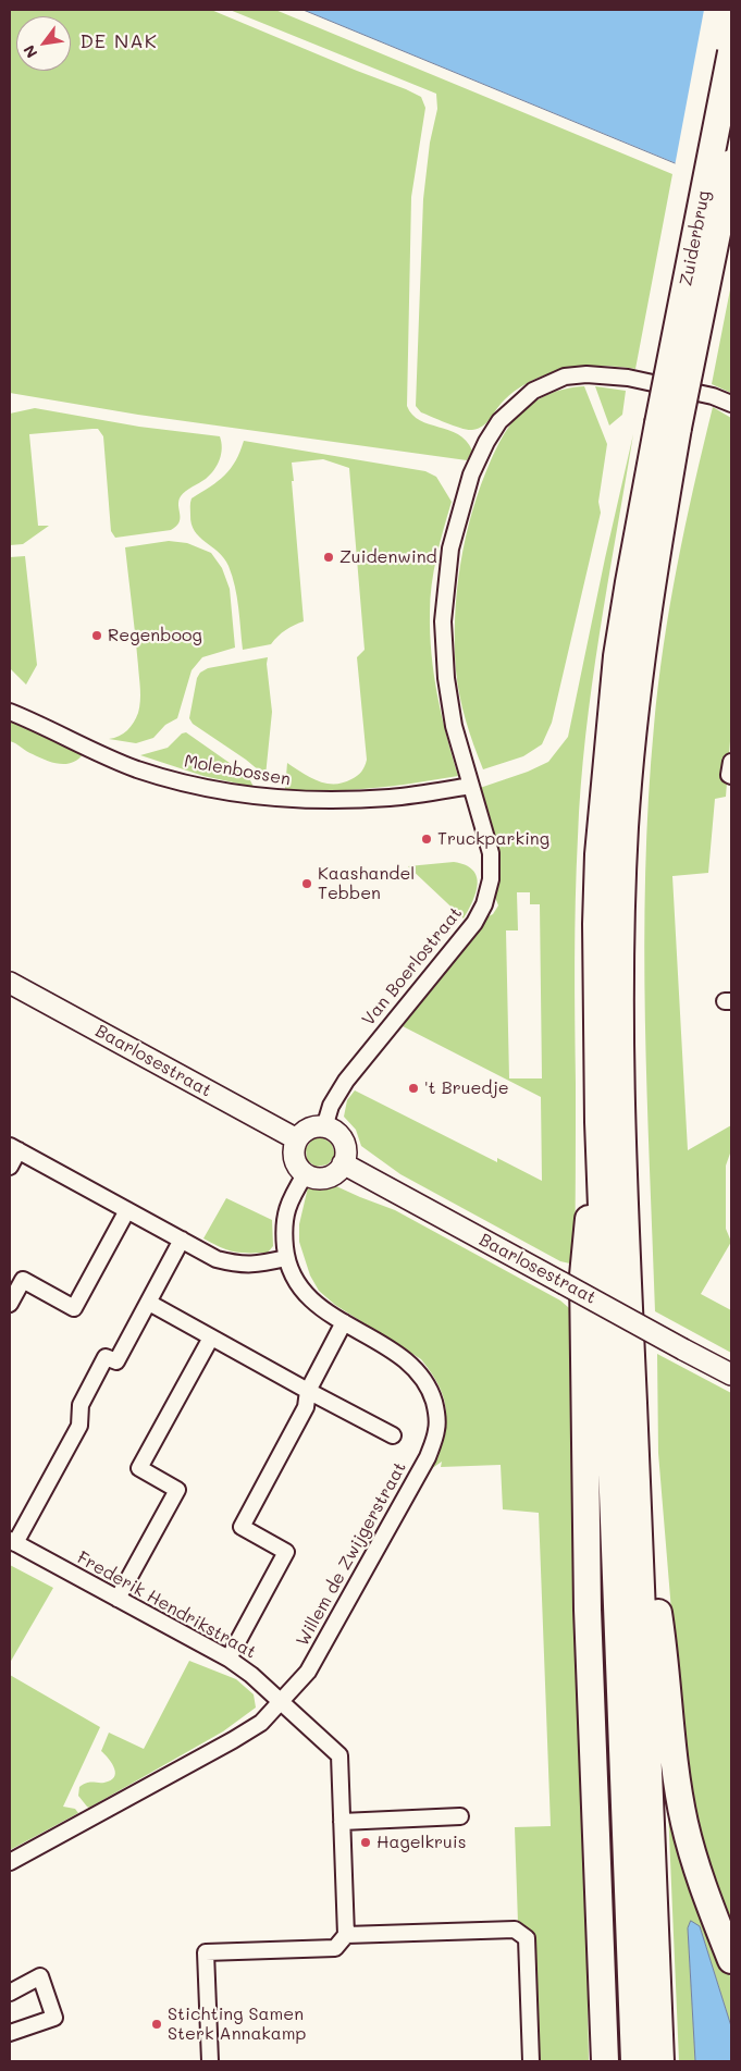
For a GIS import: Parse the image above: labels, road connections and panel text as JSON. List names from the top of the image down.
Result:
{
  "streets": {
    "highway": ["Zuiderbrug"],
    "street": [
      "Molenbossen",
      "Van Boerlostraat",
      "Baarlosestraat",
      "Willem de Zwijgerstraat",
      "Frederik Hendrikstraat"
    ]
  },
  "crossings": [
    ["Molenbossen", "Van Boerlostraat"],
    ["Van Boerlostraat", "Baarlosestraat"],
    ["Van Boerlostraat", "Willem de Zwijgerstraat"],
    ["Baarlosestraat", "Willem de Zwijgerstraat"],
    ["Willem de Zwijgerstraat", "Frederik Hendrikstraat"]
  ],
  "districts": ["DE NAK"],
  "places": [
    "Zuidenwind",
    "Regenboog",
    "Truckparking",
    "Kaashandel Tebben",
    "'t Bruedje",
    "Hagelkruis",
    "Stichting Samen Sterk Annakamp"
  ],
  "north": "bottom left"
}
